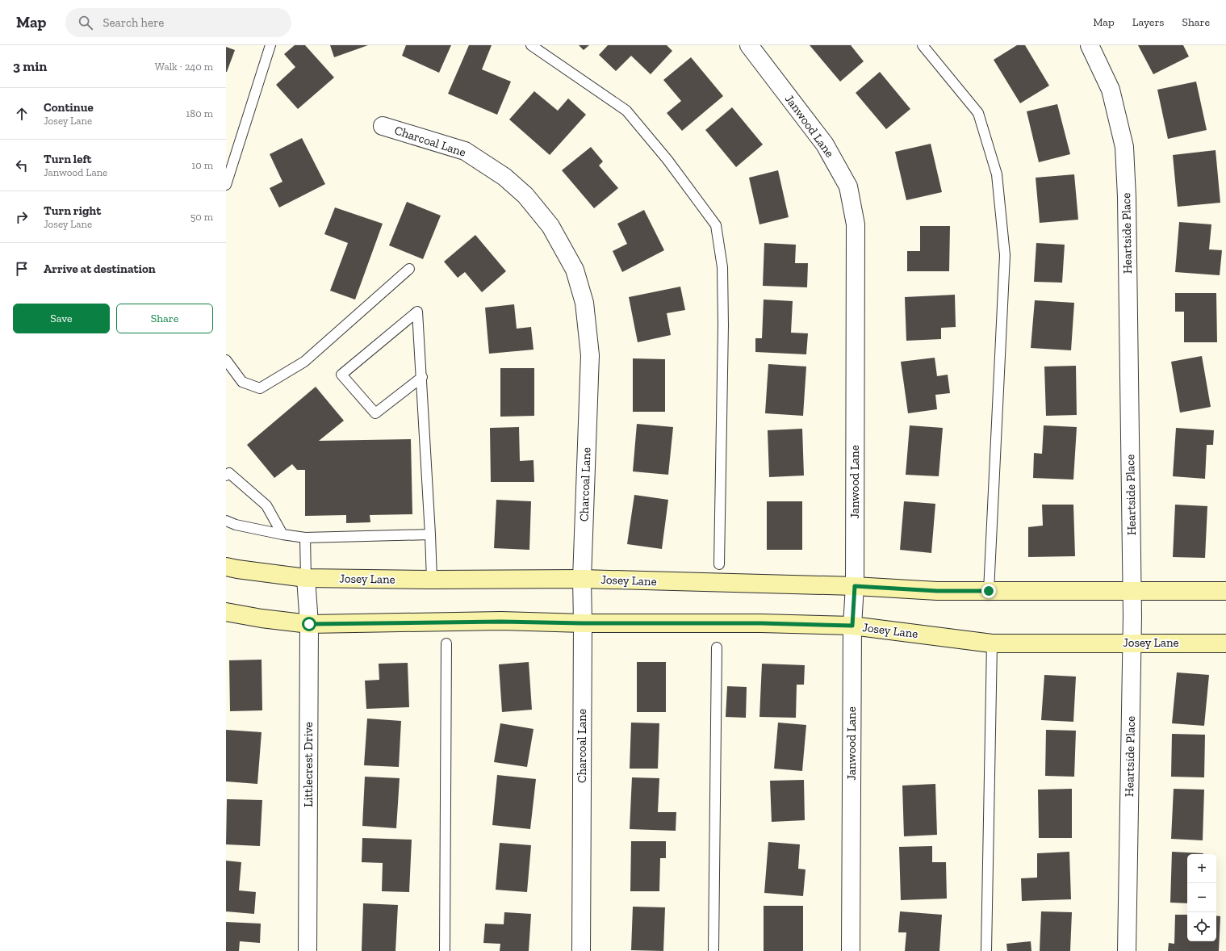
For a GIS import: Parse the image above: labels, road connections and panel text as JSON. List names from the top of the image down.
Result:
{
  "streets": {
    "main road": ["Josey Lane"],
    "street": [
      "Janwood Lane",
      "Charcoal Lane",
      "Heartside Place",
      "Littlecrest Drive"
    ]
  },
  "crossings": [
    ["Janwood Lane", "Josey Lane"],
    ["Charcoal Lane", "Josey Lane"],
    ["Heartside Place", "Josey Lane"],
    ["Josey Lane", "Littlecrest Drive"]
  ],
  "page": {
    "header": "Map",
    "search": "Search here",
    "nav": ["Map", "Layers", "Share"],
    "heading": ["3 min", "Walk · 240 m"],
    "list": [
      ["Continue", "Josey Lane", "180 m"],
      ["Turn left", "Janwood Lane", "10 m"],
      ["Turn right", "Josey Lane", "50 m"],
      "Arrive at destination"
    ],
    "buttons": ["Save", "Share"],
    "map_buttons": ["+", "−"]
  }
}
